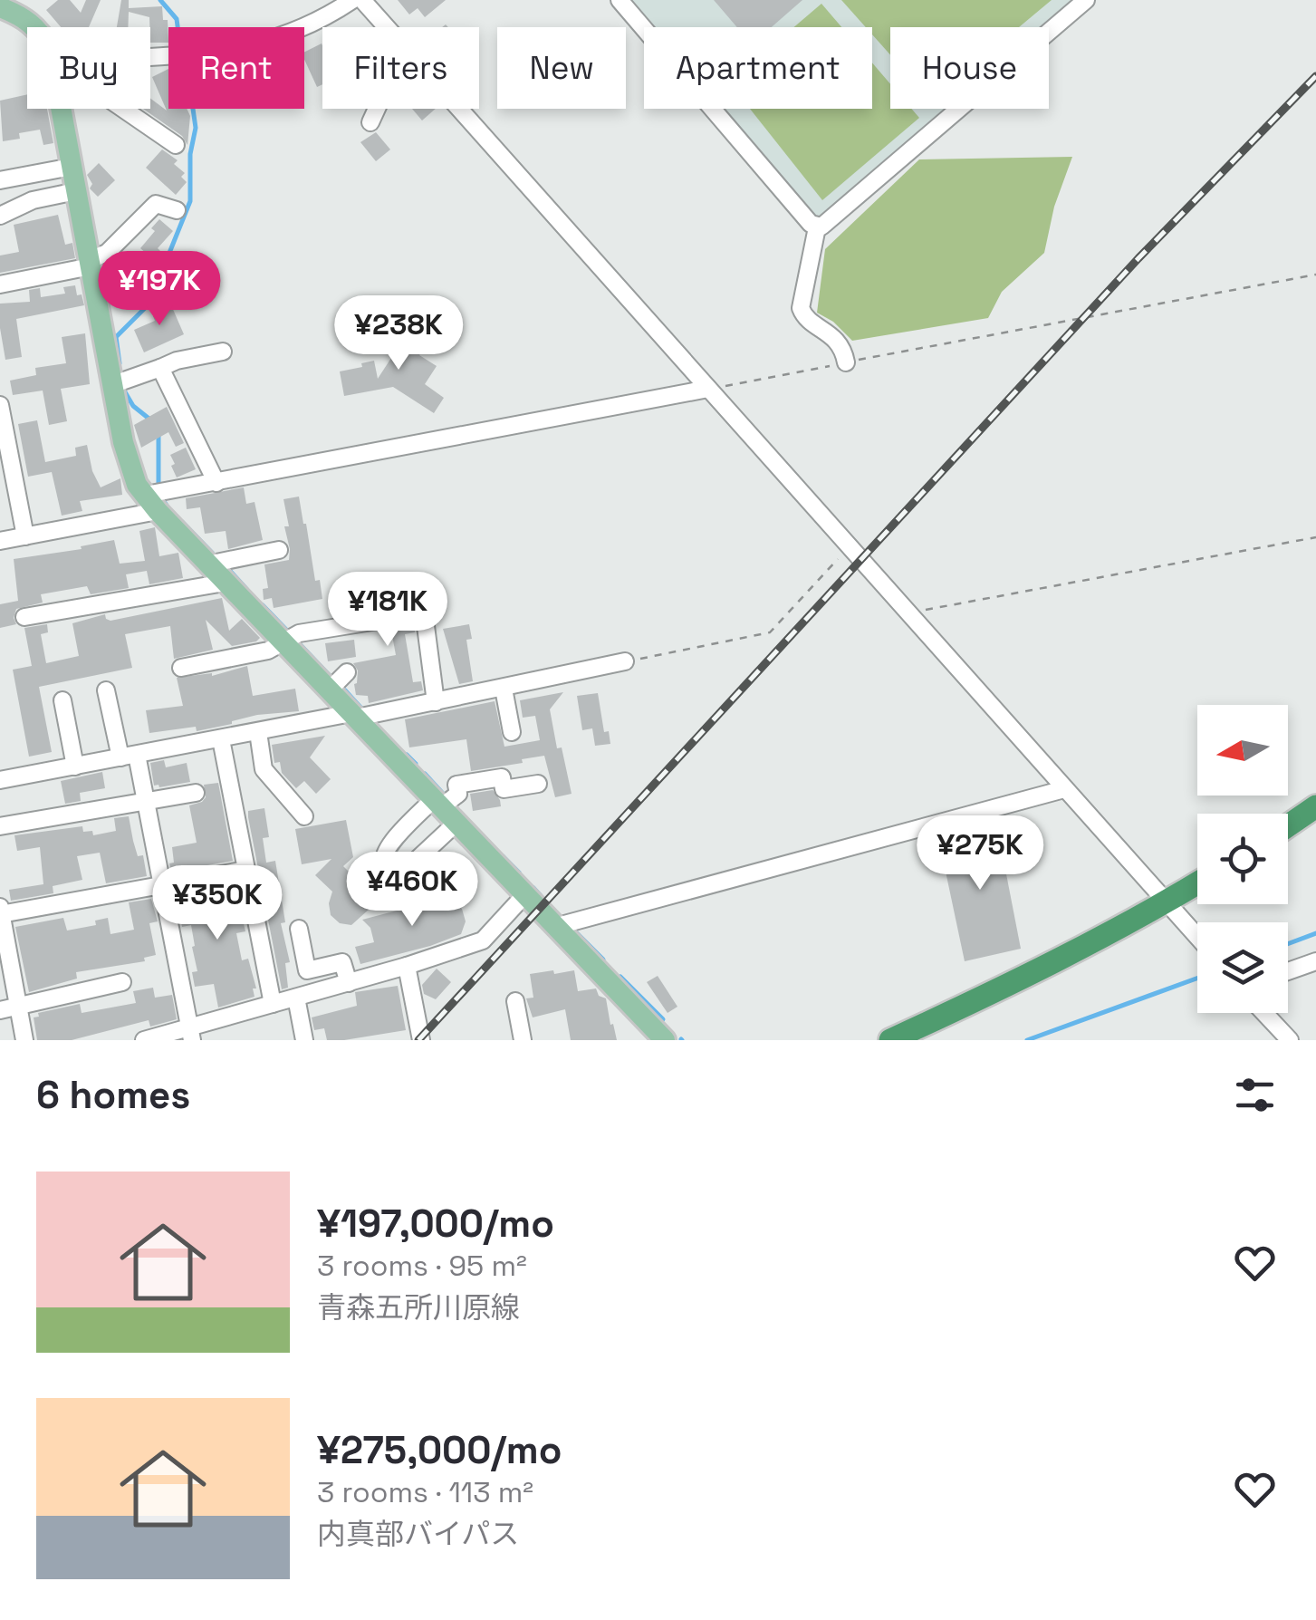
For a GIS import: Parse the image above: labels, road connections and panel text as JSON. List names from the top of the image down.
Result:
{
  "north": "left",
  "page": {
    "chip": [
      "Buy",
      "Rent",
      "Filters",
      "New",
      "Apartment",
      "House"
    ],
    "price": [
      "¥197K",
      "¥238K",
      "¥181K",
      "¥275K",
      "¥460K",
      "¥350K"
    ],
    "heading": "6 homes",
    "list": [
      {
        "name": "¥197,000/mo",
        "note": "3 rooms · 95 m² · 青森五所川原線"
      },
      {
        "name": "¥275,000/mo",
        "note": "3 rooms · 113 m² · 内真部バイパス"
      }
    ]
  }
}
